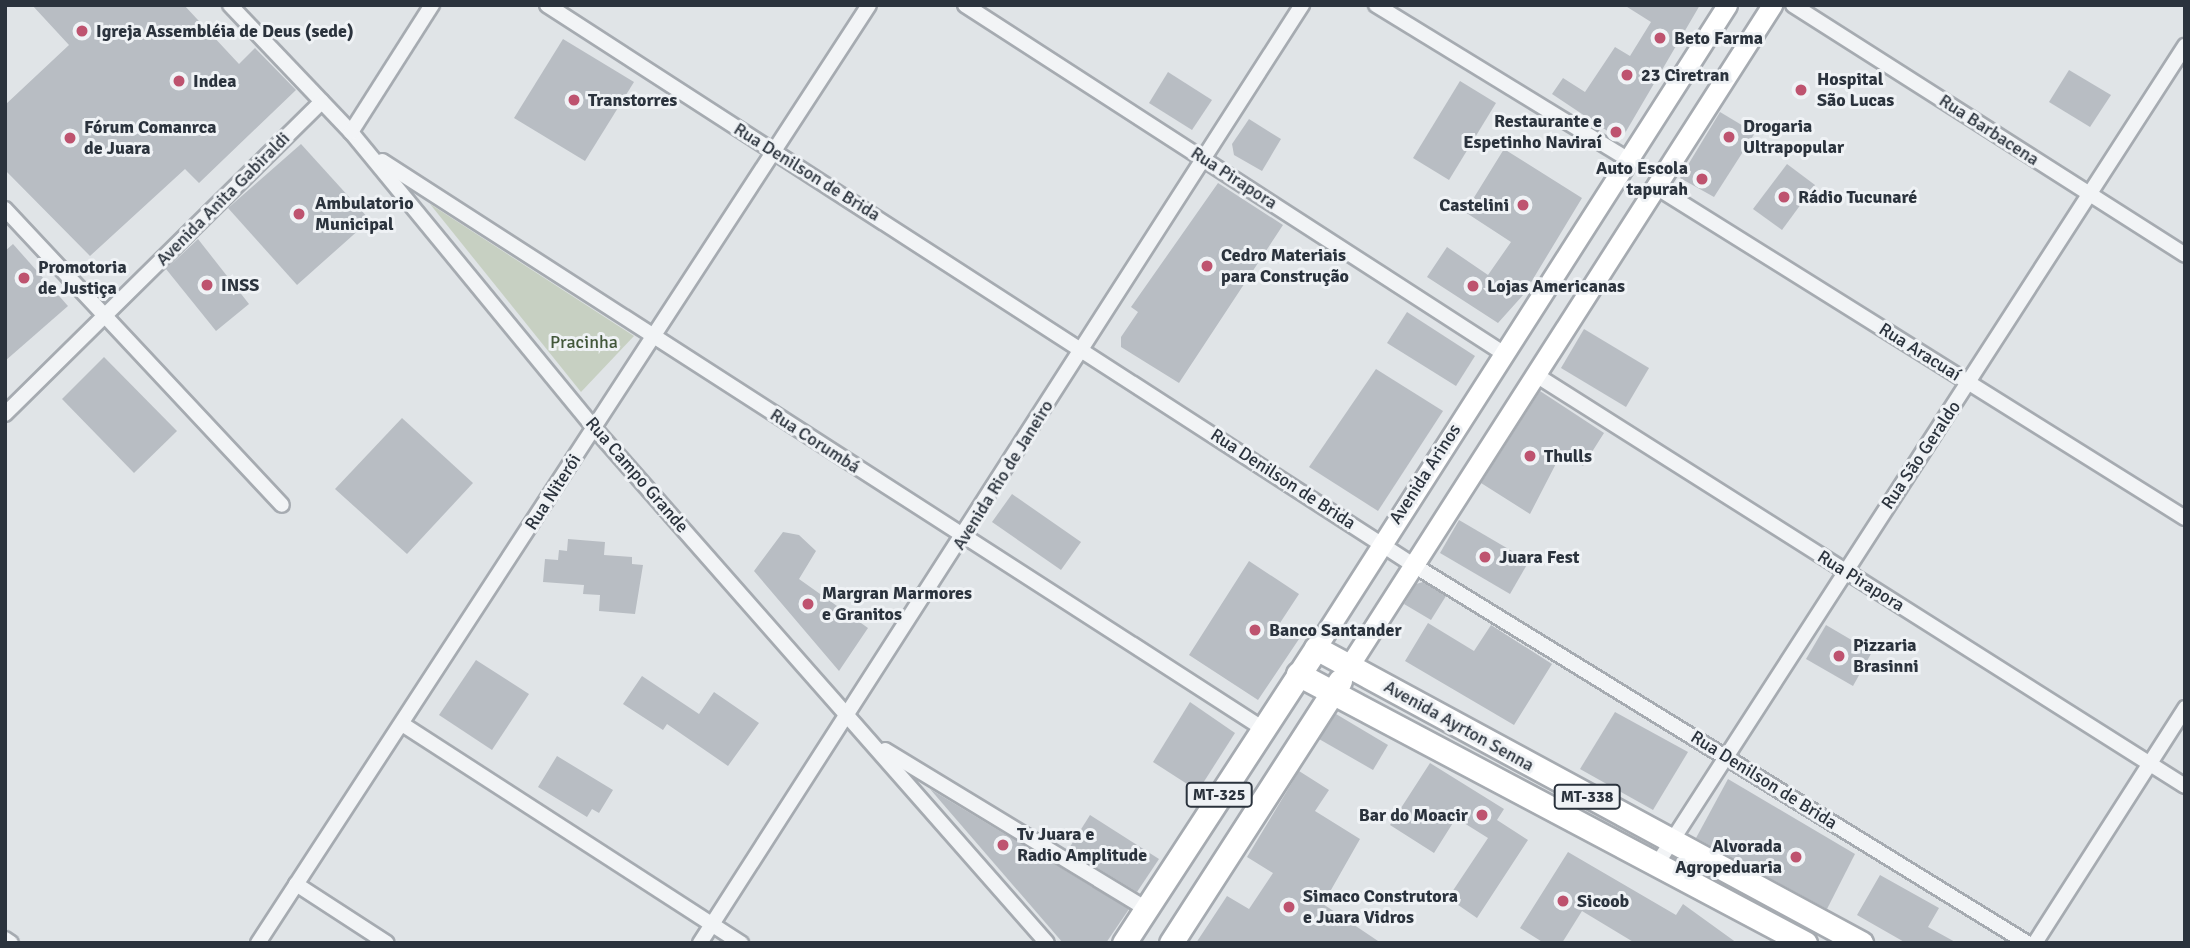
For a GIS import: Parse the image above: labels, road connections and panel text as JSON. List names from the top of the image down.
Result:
{
  "streets": {
    "main road": [
      "Avenida Arinos",
      "Avenida Ayrton Senna",
      "MT-325",
      "MT-338"
    ],
    "street": [
      "Rua Barbacena",
      "Rua Denilson de Brida",
      "Rua Pirapora",
      "Avenida Anita Gabiraldi",
      "Rua Aracuaí",
      "Rua Corumbá",
      "Rua São Geraldo",
      "Rua Campo Grande",
      "Avenida Rio de Janeiro",
      "Rua Niterói"
    ]
  },
  "crossings": [
    ["Rua Barbacena", "Rua São Geraldo"],
    ["Rua Denilson de Brida", "Rua São Geraldo"],
    ["Rua Denilson de Brida", "Avenida Arinos"],
    ["Rua Denilson de Brida", "Avenida Rio de Janeiro"],
    ["Rua Denilson de Brida", "Rua Niterói"],
    ["Rua Denilson de Brida", "MT-325"],
    ["Rua Pirapora", "Rua São Geraldo"],
    ["Rua Pirapora", "Avenida Arinos"],
    ["Rua Pirapora", "Avenida Rio de Janeiro"],
    ["Rua Pirapora", "MT-325"],
    ["Avenida Anita Gabiraldi", "Rua Campo Grande"],
    ["Rua Aracuaí", "Rua São Geraldo"],
    ["Rua Aracuaí", "MT-325"],
    ["Rua Corumbá", "Avenida Arinos"],
    ["Rua Corumbá", "Rua Campo Grande"],
    ["Rua Corumbá", "Avenida Rio de Janeiro"],
    ["Rua Corumbá", "Rua Niterói"],
    ["Rua São Geraldo", "Avenida Ayrton Senna"],
    ["Avenida Arinos", "Avenida Ayrton Senna"],
    ["Rua Campo Grande", "Avenida Rio de Janeiro"],
    ["Rua Campo Grande", "Rua Niterói"],
    ["Avenida Ayrton Senna", "MT-325"]
  ],
  "parks": ["Pracinha"],
  "places": [
    "Igreja Assembléia de Deus (sede)",
    "Beto Farma",
    "23 Ciretran",
    "Indea",
    "Hospital São Lucas",
    "Transtorres",
    "Restaurante e Espetinho Naviraí",
    "Drogaria Ultrapopular",
    "Fórum Comanrca de Juara",
    "Auto Escola tapurah",
    "Rádio Tucunaré",
    "Castelini",
    "Ambulatorio Municipal",
    "Cedro Materiais para Construção",
    "Promotoria de Justiça",
    "INSS",
    "Lojas Americanas",
    "Thulls",
    "Juara Fest",
    "Margran Marmores e Granitos",
    "Banco Santander",
    "Pizzaria Brasinni",
    "Bar do Moacir",
    "Tv Juara e Radio Amplitude",
    "Alvorada Agropeduaria",
    "Sicoob",
    "Simaco Construtora e Juara Vidros"
  ]
}
